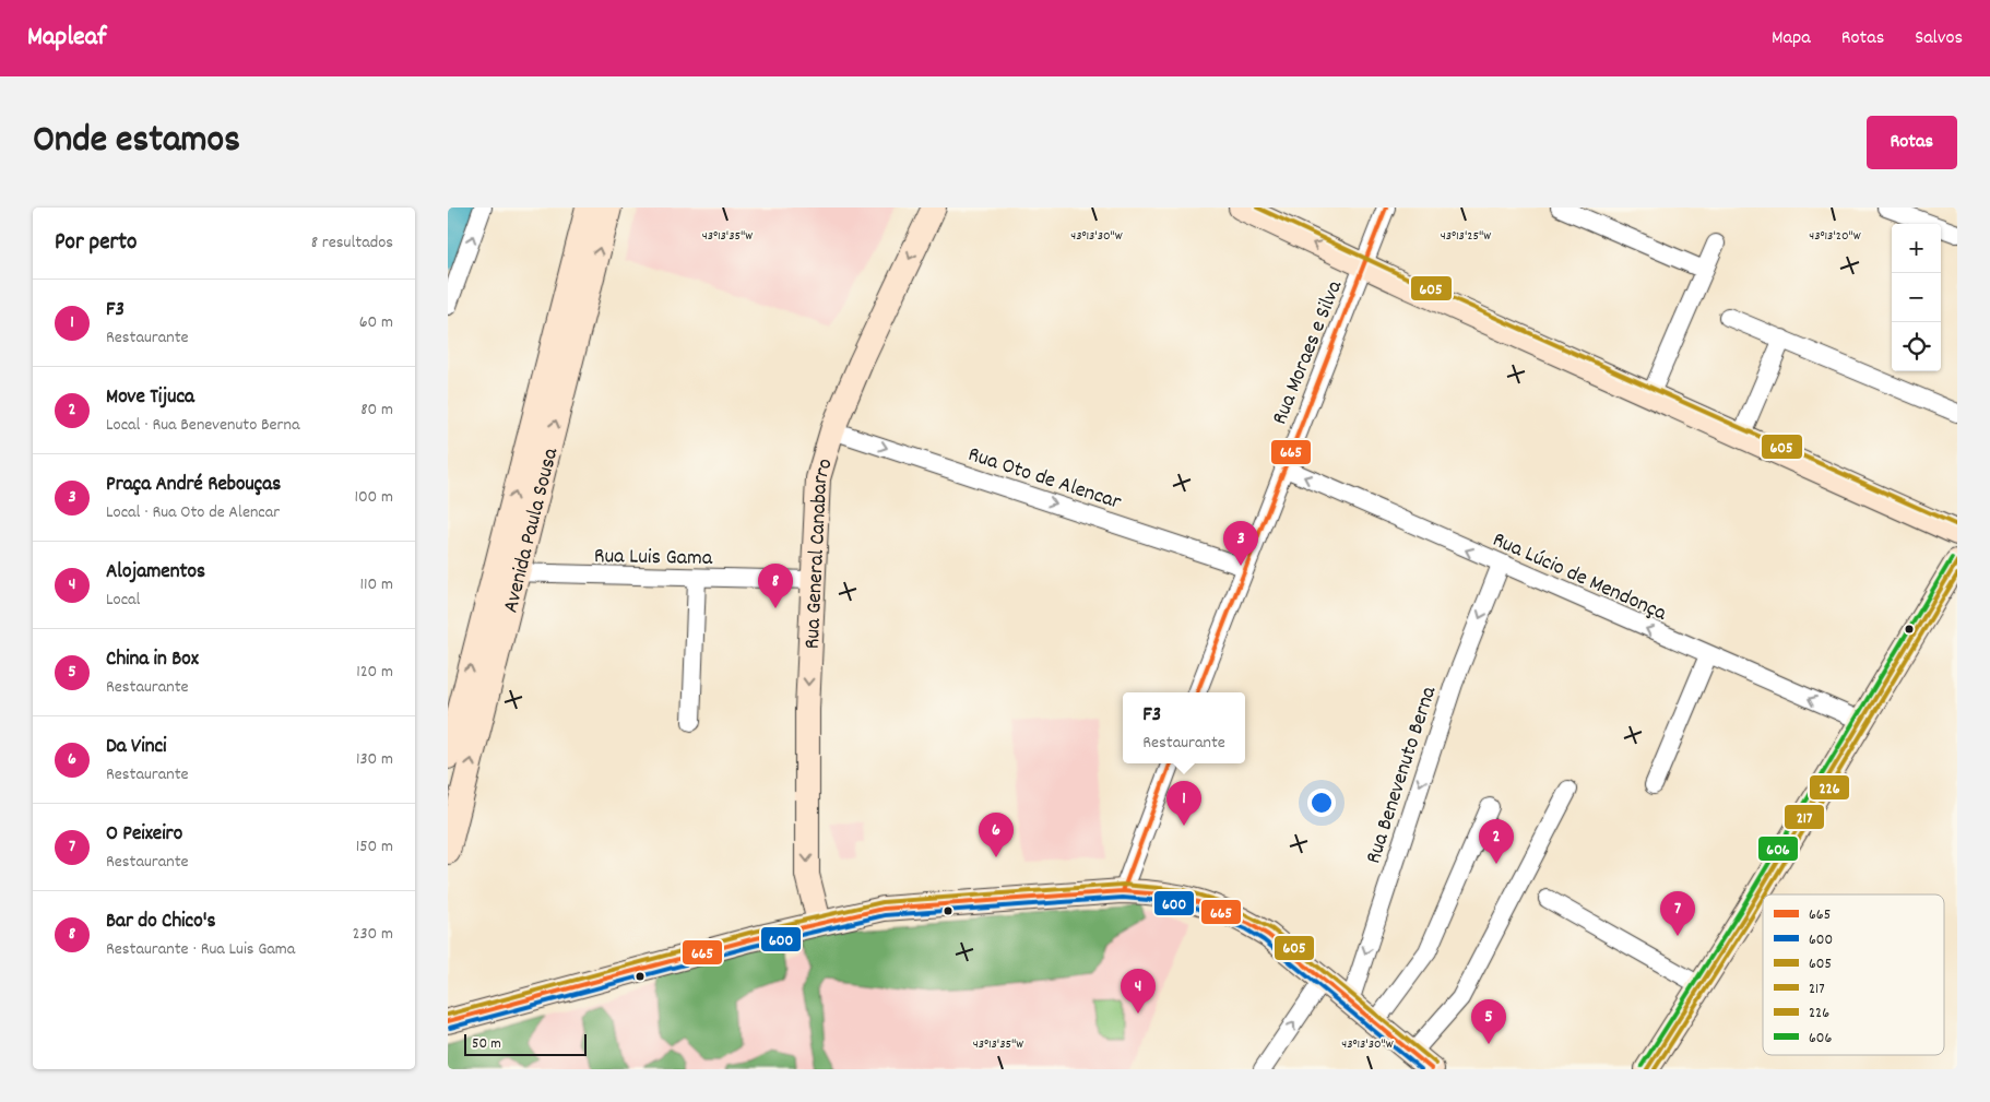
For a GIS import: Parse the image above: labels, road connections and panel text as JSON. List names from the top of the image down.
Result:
{
  "streets": {
    "street": [
      "Rua Moraes e Silva",
      "Rua Oto de Alencar",
      "Avenida Paula Sousa",
      "Rua Luis Gama",
      "Rua General Canabarro",
      "Rua Lúcio de Mendonça",
      "Rua Benevenuto Berna"
    ]
  },
  "crossings": [
    ["Rua Moraes e Silva", "Rua Oto de Alencar"],
    ["Rua Moraes e Silva", "Rua Lúcio de Mendonça"],
    ["Rua Oto de Alencar", "Rua General Canabarro"],
    ["Avenida Paula Sousa", "Rua Luis Gama"],
    ["Rua Luis Gama", "Rua General Canabarro"],
    ["Rua Lúcio de Mendonça", "Rua Benevenuto Berna"]
  ],
  "one_way": ["Rua Oto de Alencar", "Rua General Canabarro", "Rua Lúcio de Mendonça"],
  "lines": [
    "transit line 665",
    "transit line 605",
    "transit line 606",
    "transit line 217",
    "transit line 226",
    "transit line 600"
  ],
  "legend": [
    "665",
    "600",
    "605",
    "217",
    "226",
    "606"
  ],
  "scale_bar": "50 m",
  "page": {
    "header": "Mapleaf",
    "nav": ["Mapa", "Rotas", "Salvos"],
    "title": "Onde estamos",
    "buttons": "Rotas",
    "heading": ["Por perto", "8 resultados"],
    "map_buttons": ["+", "−"],
    "list": [
      {
        "mark": "1",
        "name": "F3",
        "note": "Restaurante",
        "value": "60 m"
      },
      {
        "mark": "2",
        "name": "Move Tijuca",
        "note": "Local · Rua Benevenuto Berna",
        "value": "80 m"
      },
      {
        "mark": "3",
        "name": "Praça André Rebouças",
        "note": "Local · Rua Oto de Alencar",
        "value": "100 m"
      },
      {
        "mark": "4",
        "name": "Alojamentos",
        "note": "Local",
        "value": "110 m"
      },
      {
        "mark": "5",
        "name": "China in Box",
        "note": "Restaurante",
        "value": "120 m"
      },
      {
        "mark": "6",
        "name": "Da Vinci",
        "note": "Restaurante",
        "value": "130 m"
      },
      {
        "mark": "7",
        "name": "O Peixeiro",
        "note": "Restaurante",
        "value": "150 m"
      },
      {
        "mark": "8",
        "name": "Bar do Chico's",
        "note": "Restaurante · Rua Luis Gama",
        "value": "230 m"
      }
    ],
    "pins": [
      "3",
      "8",
      "1",
      "6",
      "2",
      "7",
      "4",
      "5"
    ],
    "popup": ["F3", "Restaurante"],
    "scale": "50 m"
  },
  "coordinates": [
    "43°13'35\"W",
    "43°13'30\"W",
    "43°13'25\"W",
    "43°13'20\"W"
  ]
}
